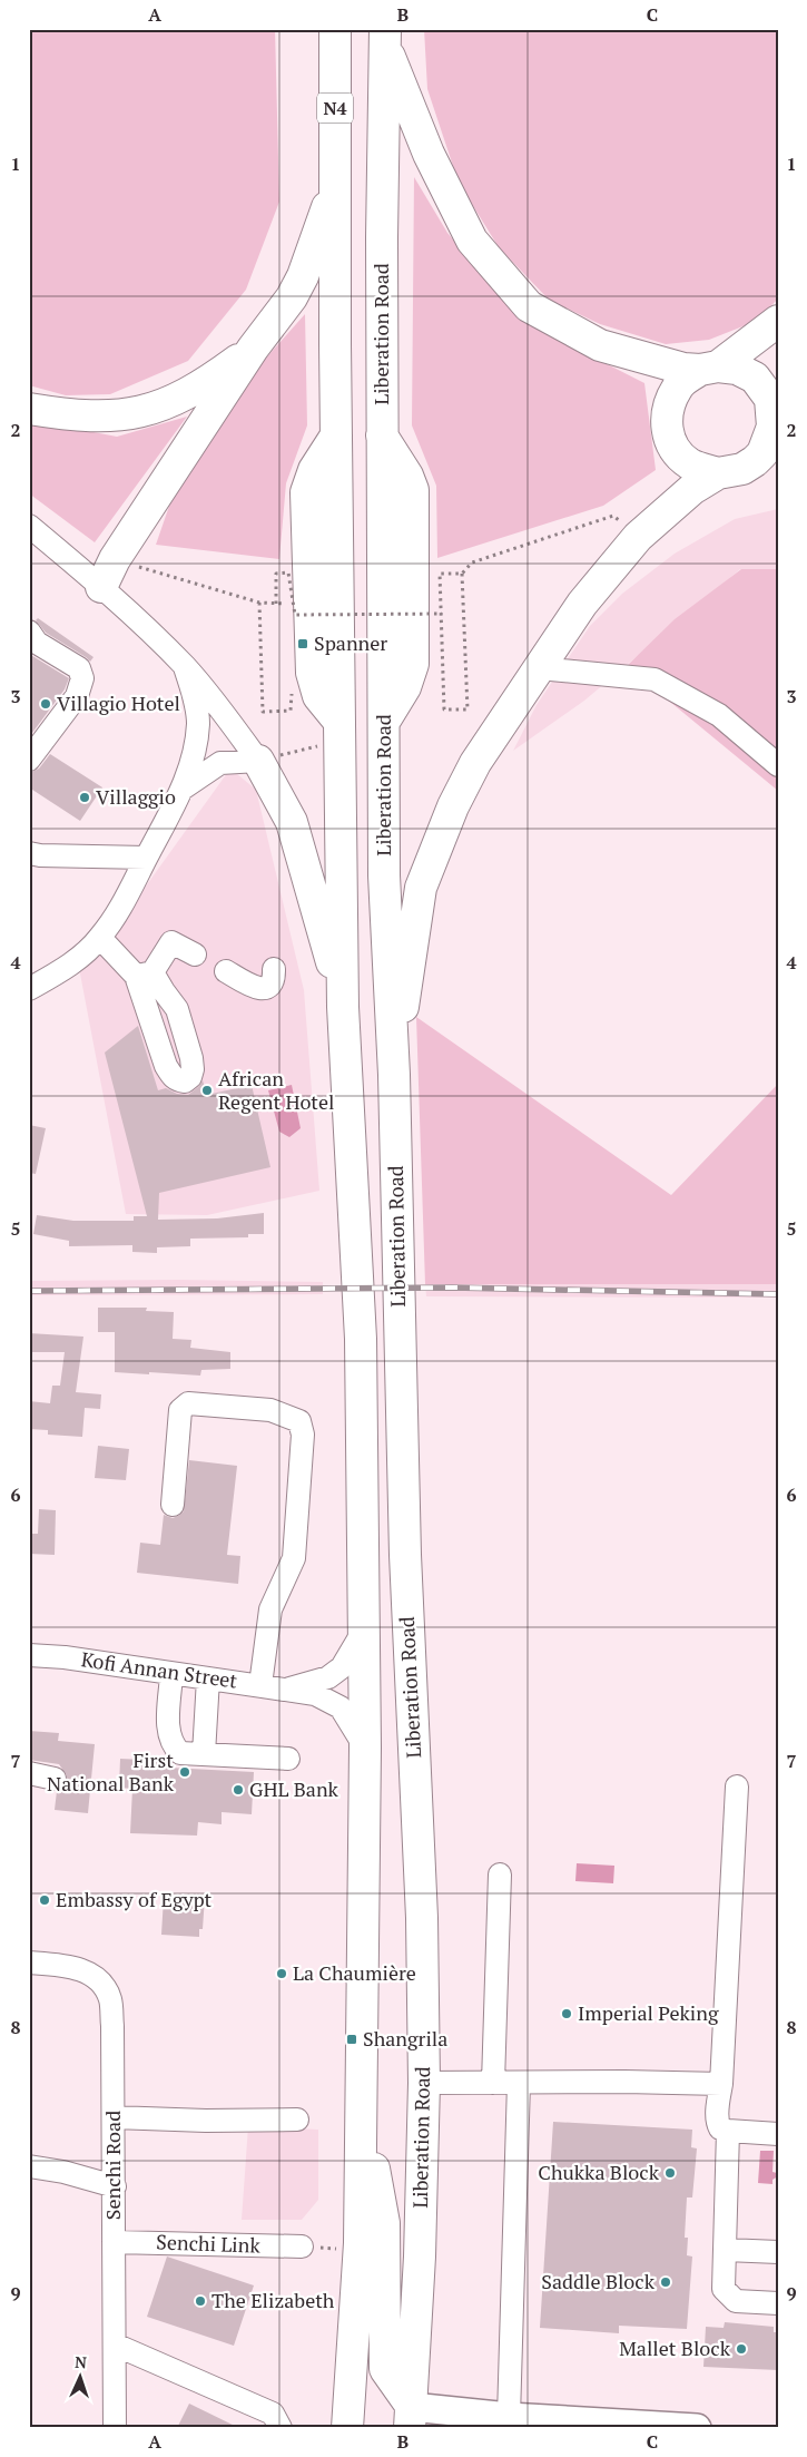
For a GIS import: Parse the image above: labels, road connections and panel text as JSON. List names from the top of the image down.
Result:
{
  "streets": {
    "highway": ["N4", "Liberation Road"],
    "street": ["Kofi Annan Street", "Senchi Road", "Senchi Link"]
  },
  "crossings": [
    ["Liberation Road", "Kofi Annan Street"],
    ["Senchi Road", "Senchi Link"]
  ],
  "places": {
    "transit": ["Spanner", "Shangrila"],
    "other": [
      "Villagio Hotel",
      "Villaggio",
      "African Regent Hotel",
      "First National Bank",
      "GHL Bank",
      "Embassy of Egypt",
      "La Chaumière",
      "Imperial Peking",
      "Chukka Block",
      "Saddle Block",
      "The Elizabeth",
      "Mallet Block"
    ]
  },
  "north": "top",
  "grid": {
    "columns": ["A", "B", "C"],
    "rows": [
      "1",
      "2",
      "3",
      "4",
      "5",
      "6",
      "7",
      "8",
      "9"
    ]
  }
}
